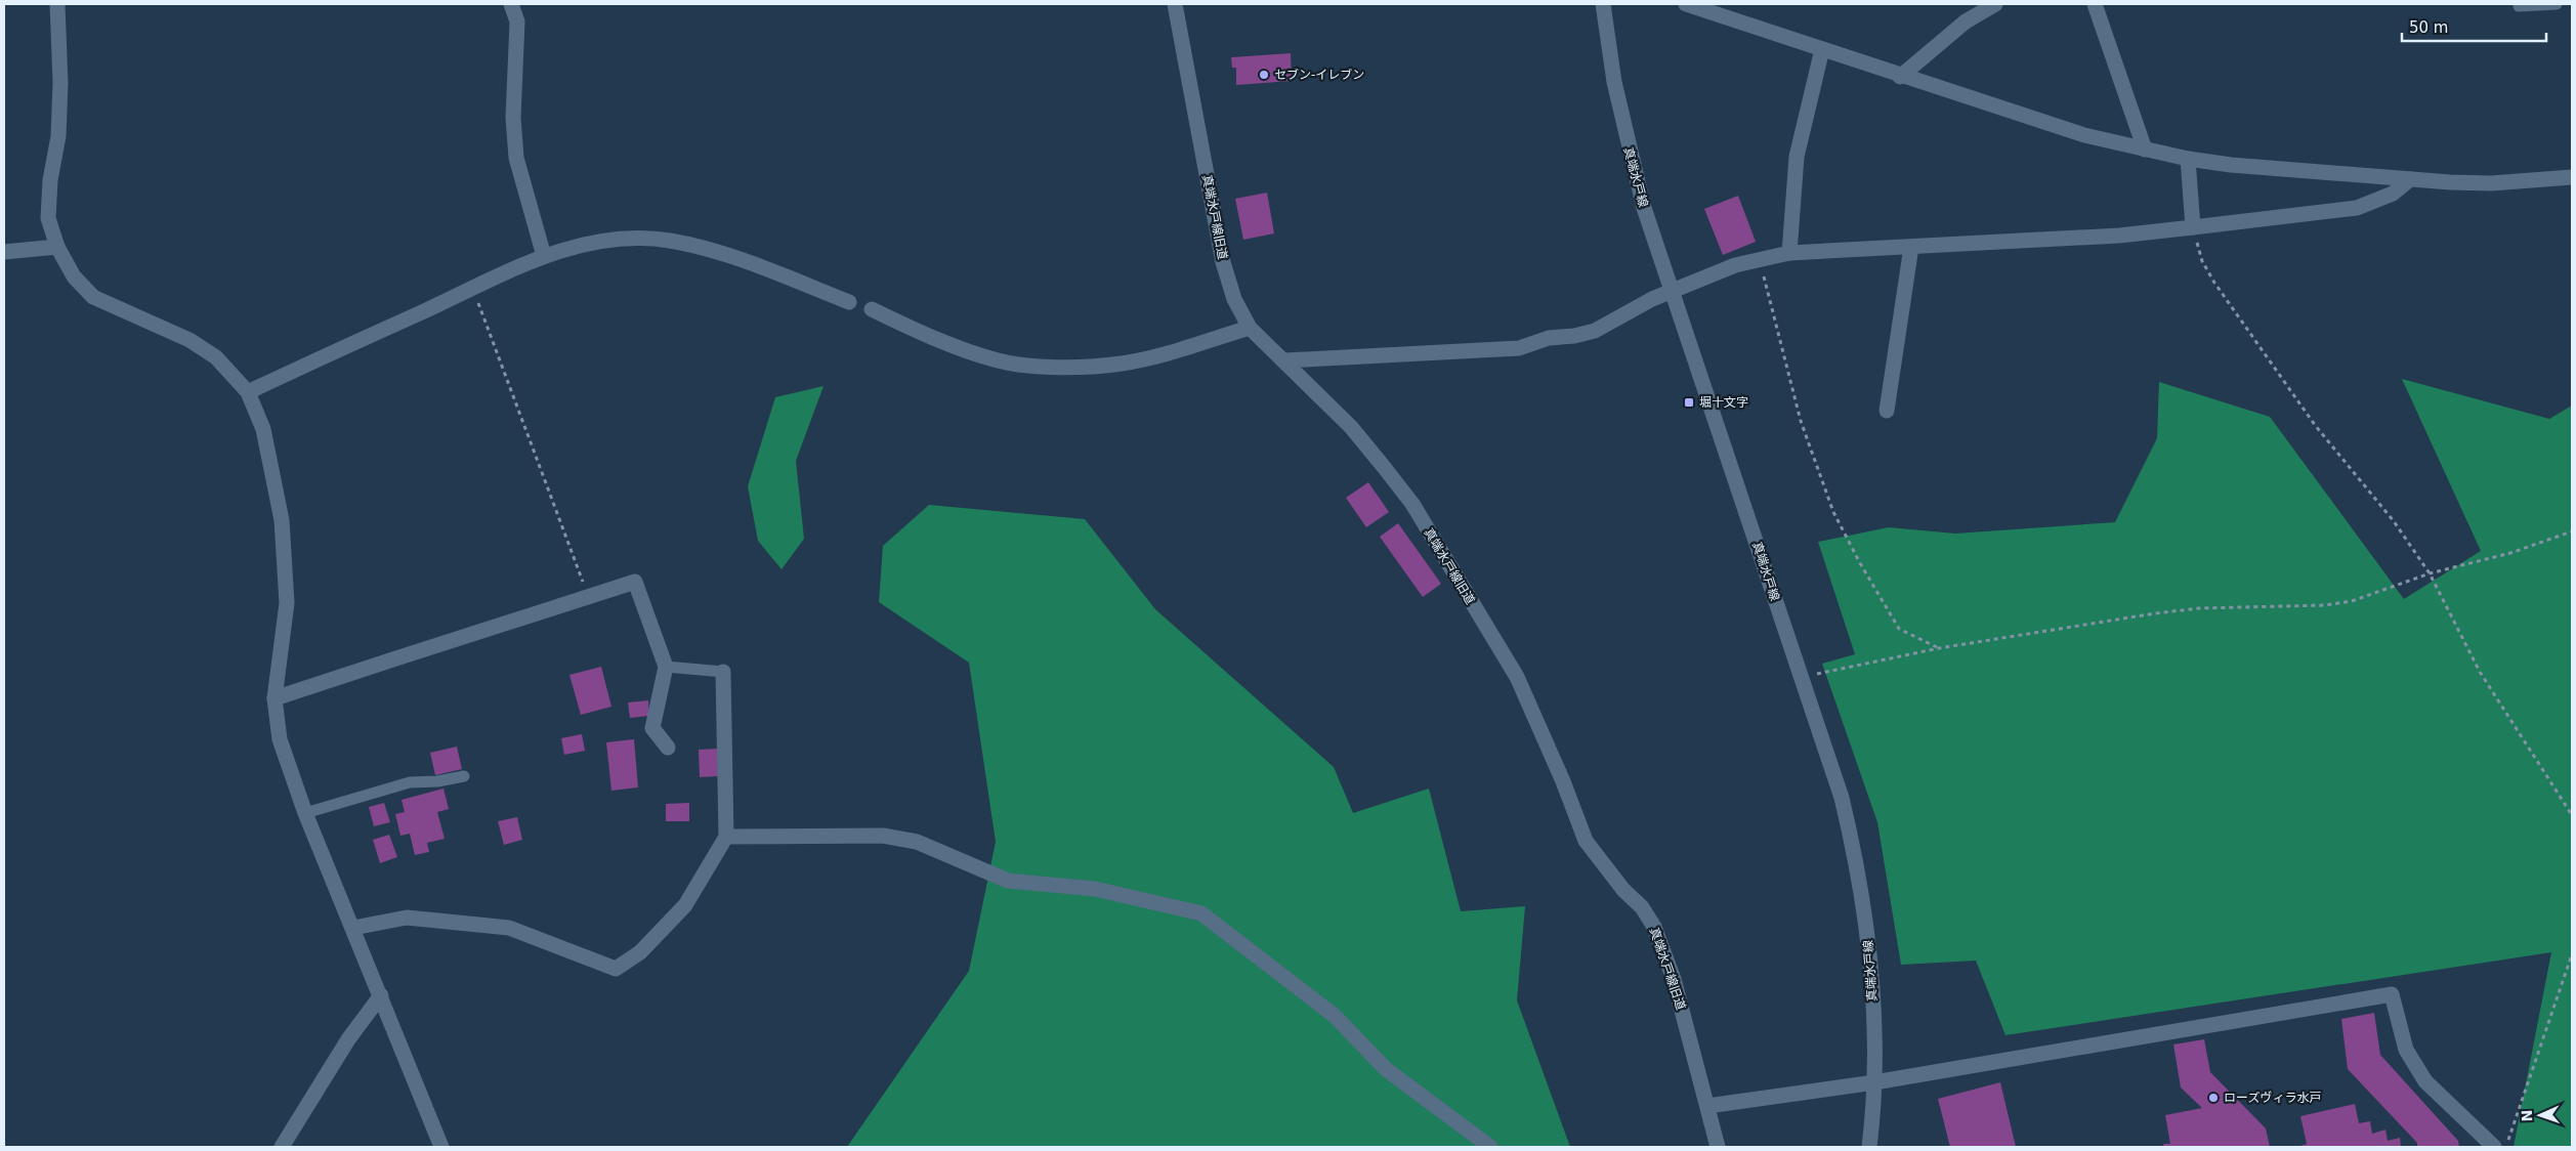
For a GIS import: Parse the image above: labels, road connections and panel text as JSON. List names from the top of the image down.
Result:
{
  "streets": {
    "street": ["真端水戸線", "真端水戸線旧道"]
  },
  "places": {
    "other": ["セブン-イレブン", "ローズヴィラ水戸"],
    "transit": ["堀十文字"]
  },
  "scale_bar": "50 m",
  "north": "left"
}
